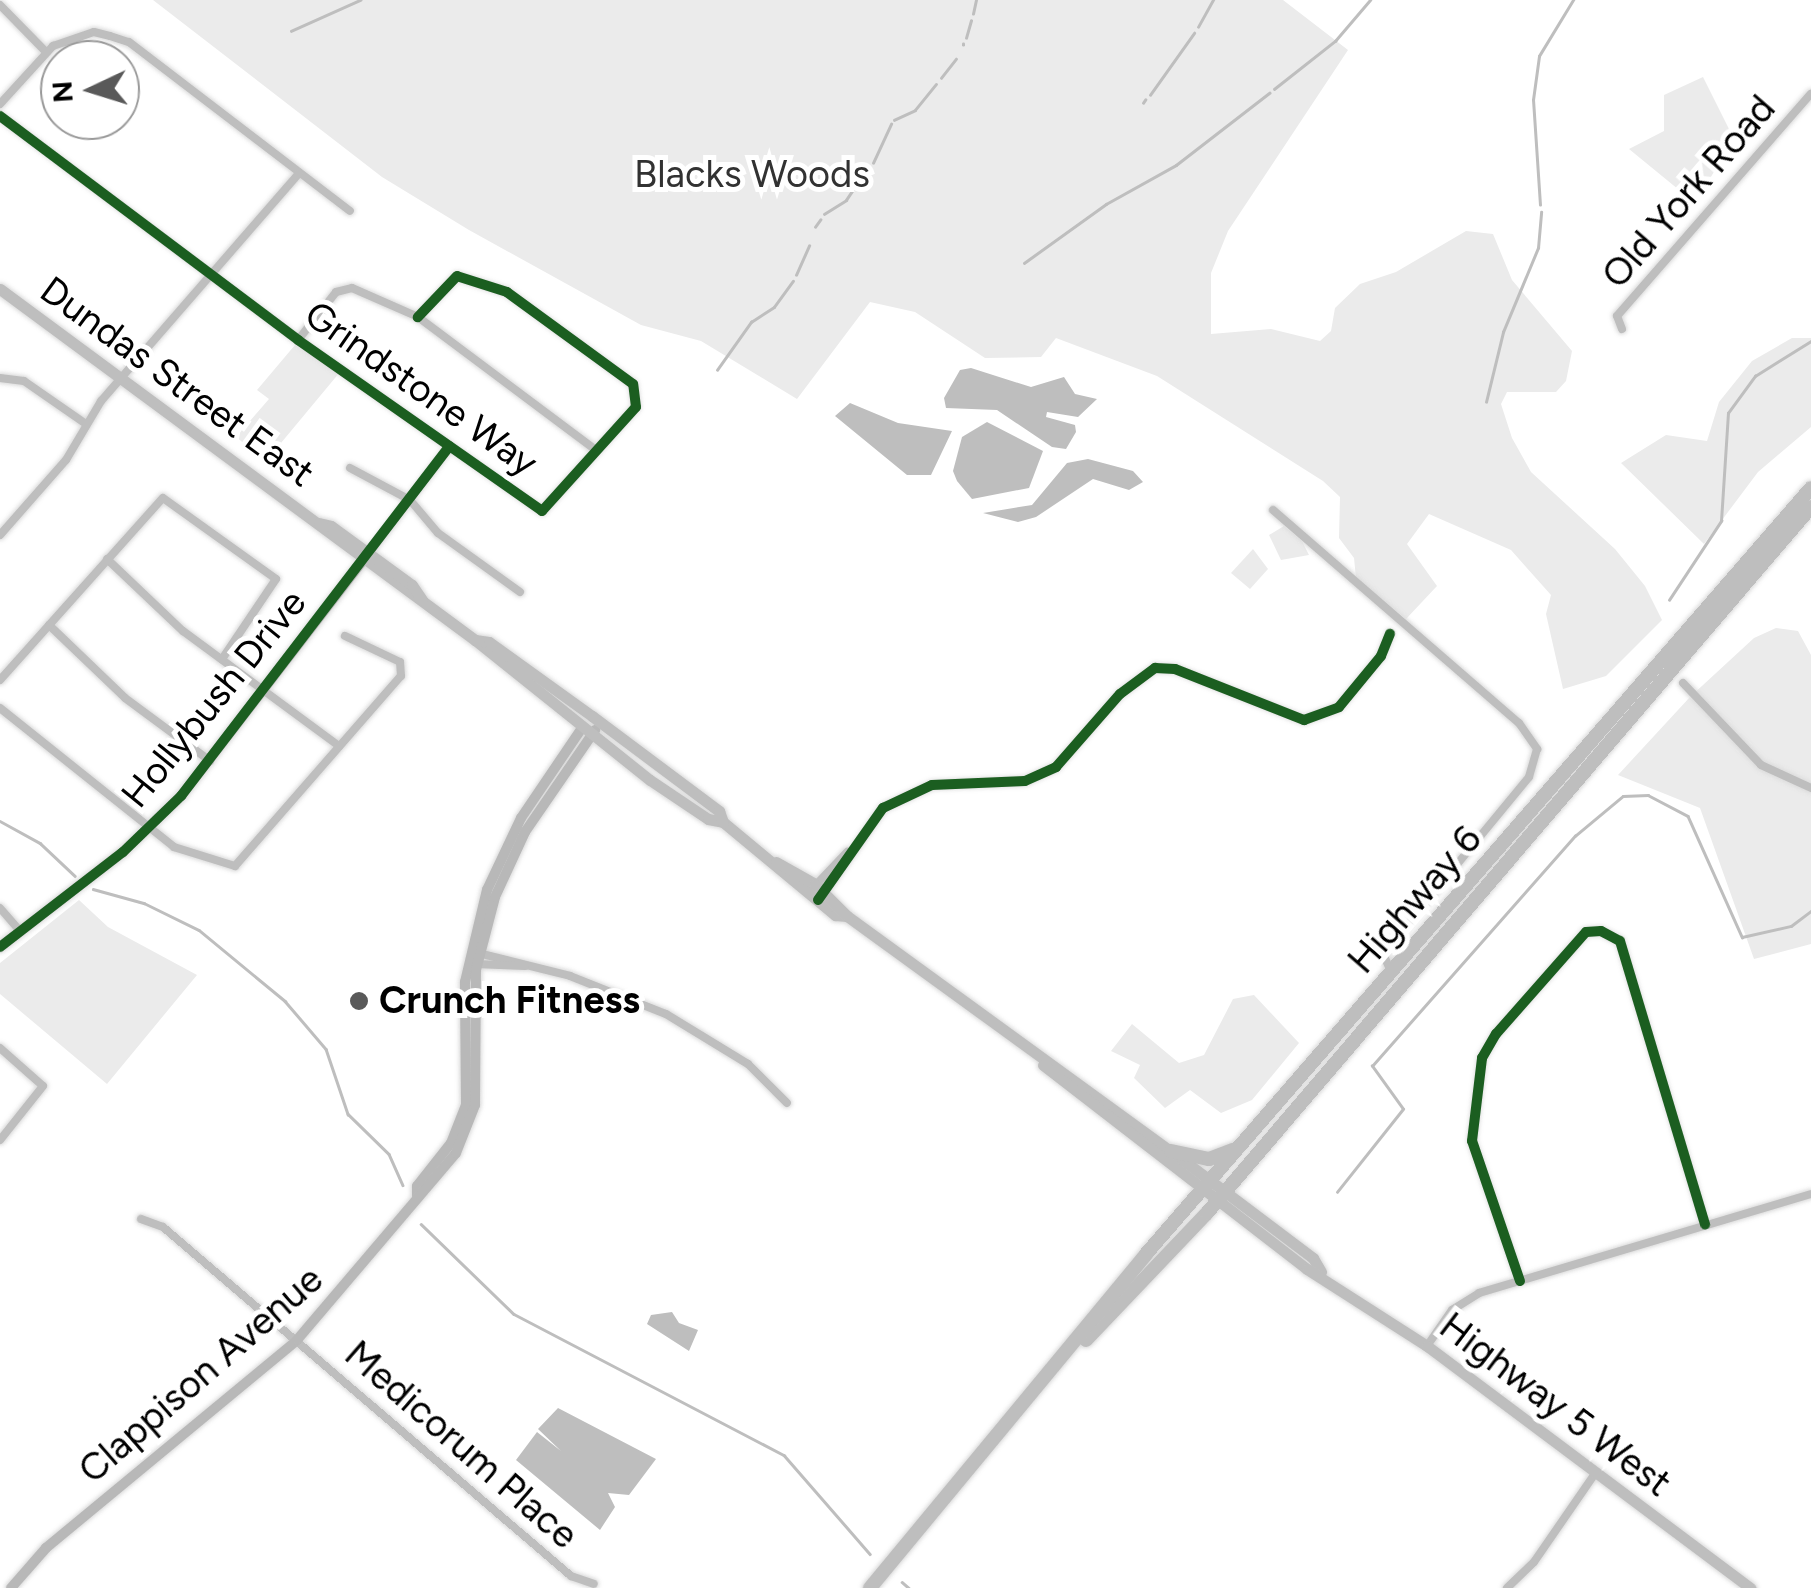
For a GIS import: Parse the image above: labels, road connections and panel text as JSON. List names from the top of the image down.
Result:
{
  "streets": {
    "highway": ["Highway 6"],
    "main road": [
      "Dundas Street East",
      "Hollybush Drive",
      "Clappison Avenue",
      "Highway 5 West"
    ],
    "street": ["Old York Road", "Grindstone Way", "Medicorum Place"]
  },
  "crossings": [
    ["Dundas Street East", "Hollybush Drive"],
    ["Dundas Street East", "Highway 6"],
    ["Dundas Street East", "Clappison Avenue"],
    ["Dundas Street East", "Highway 5 West"],
    ["Highway 6", "Highway 5 West"],
    ["Clappison Avenue", "Medicorum Place"]
  ],
  "parks": ["Blacks Woods"],
  "places": ["Crunch Fitness"],
  "north": "left"
}
